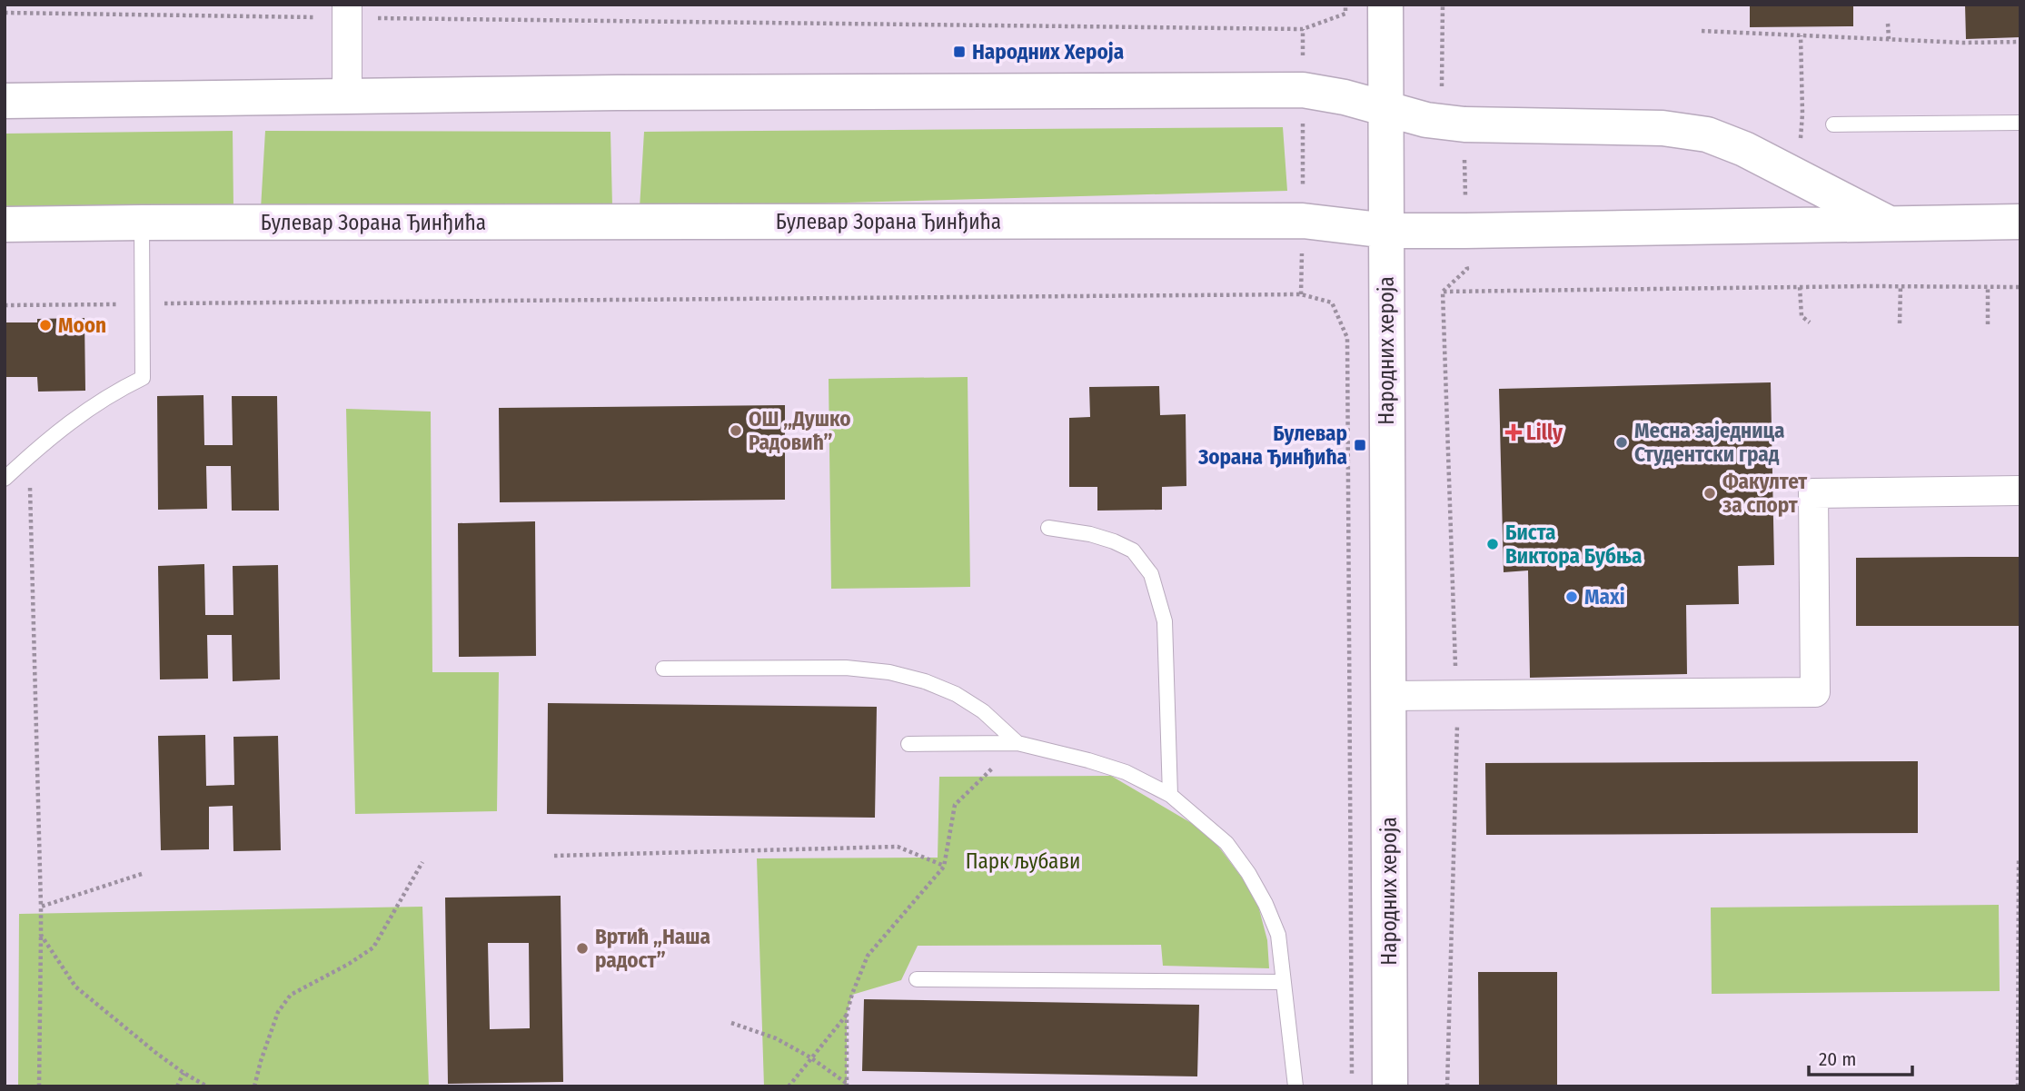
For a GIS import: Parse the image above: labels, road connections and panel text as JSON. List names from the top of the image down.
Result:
{
  "streets": {
    "street": ["Булевар Зорана Ђинђића", "Народних хероја"]
  },
  "crossings": [
    ["Булевар Зорана Ђинђића", "Народних хероја"]
  ],
  "parks": ["Парк љубави"],
  "places": {
    "transit": ["Народних Хероја", "Булевар Зорана Ђинђића"],
    "other": [
      "Moon",
      "ОШ „Душко Радовић”",
      "Месна заједница Студентски град",
      "Факултет за спорт",
      "Биста Виктора Бубња",
      "Maxi",
      "Вртић „Наша радост”"
    ],
    "health": ["Lilly"]
  },
  "scale_bar": "20 m"
}
